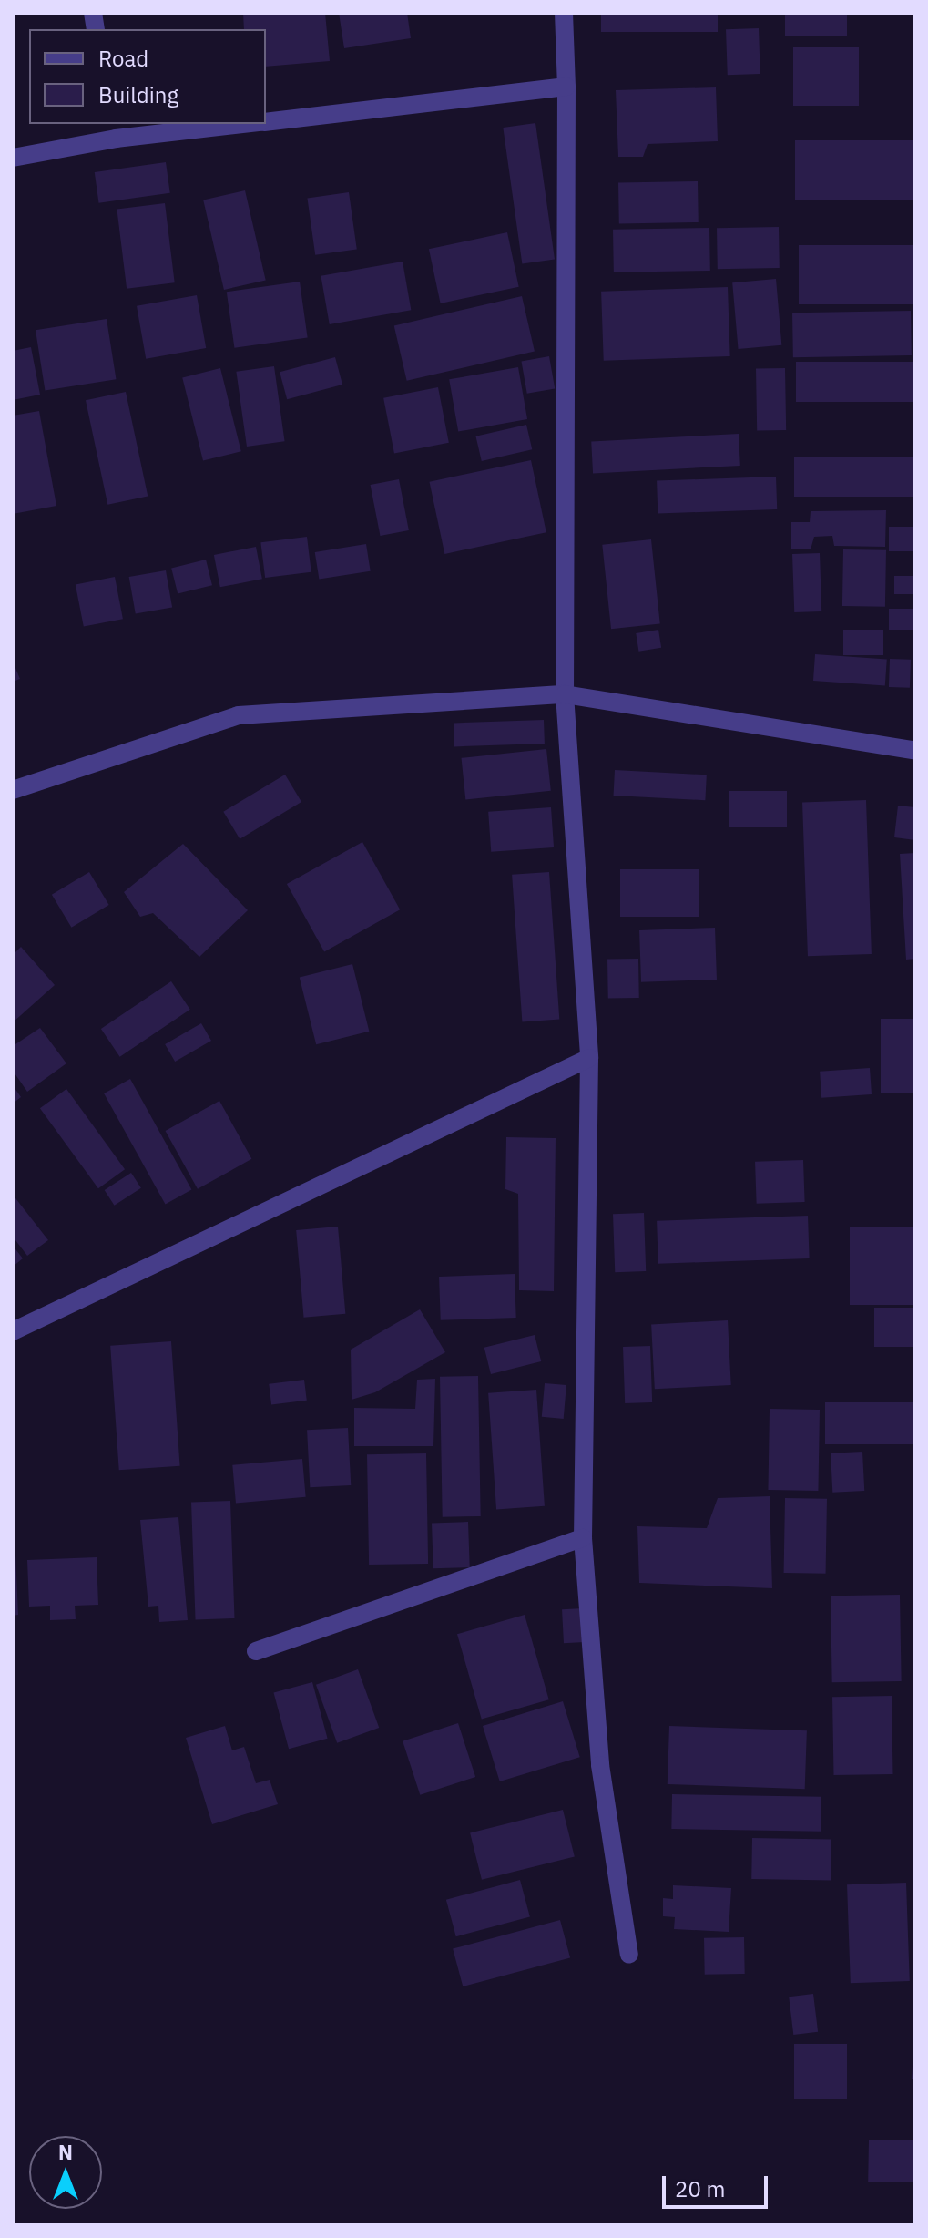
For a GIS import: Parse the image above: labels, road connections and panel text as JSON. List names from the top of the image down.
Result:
{
  "legend": ["Road", "Building"],
  "scale_bar": "20 m",
  "north": "top"
}
